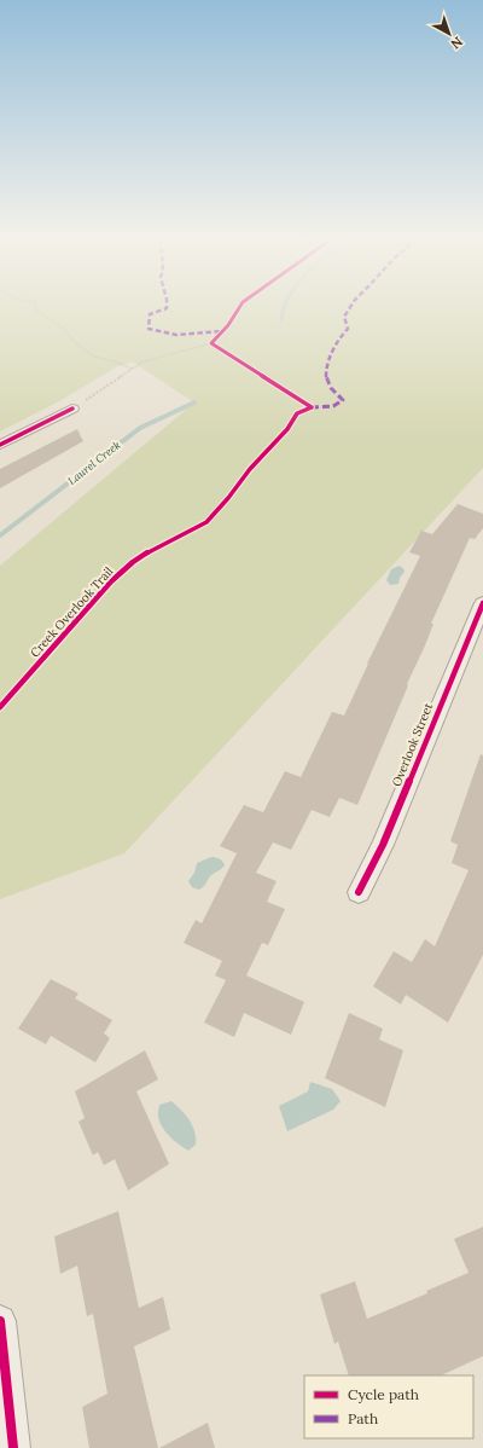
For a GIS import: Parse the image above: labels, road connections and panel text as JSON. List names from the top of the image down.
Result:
{
  "streets": {
    "street": ["Overlook Street"],
    "cycle path": ["Creek Overlook Trail"]
  },
  "water": ["Laurel Creek"],
  "legend": ["Cycle path", "Path"],
  "north": "bottom right"
}
